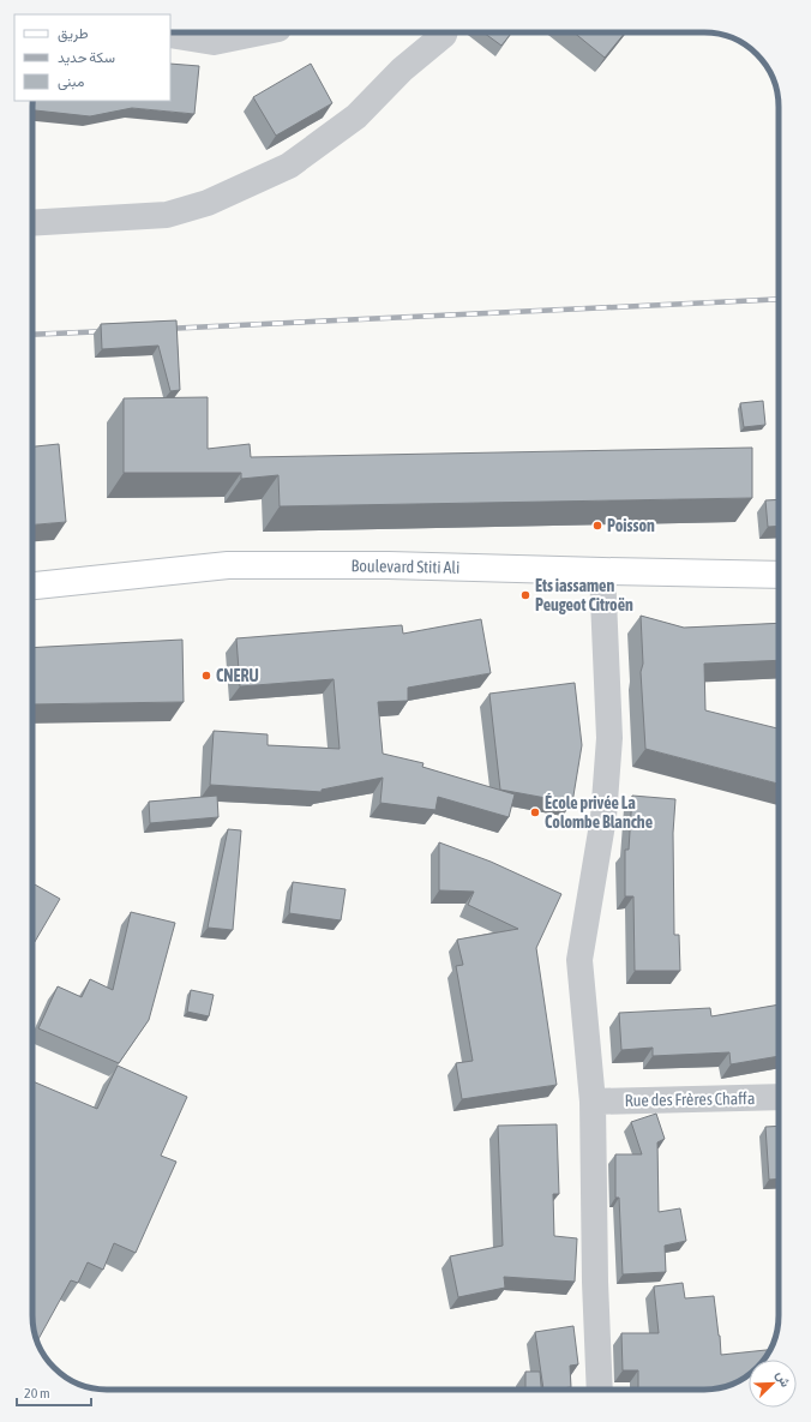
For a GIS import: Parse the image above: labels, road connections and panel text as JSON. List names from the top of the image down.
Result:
{
  "streets": {
    "main road": ["Boulevard Stiti Ali"],
    "street": ["Rue des Frères Chaffa"]
  },
  "places": [
    "Poisson",
    "Ets iassamen Peugeot Citroën",
    "CNERU",
    "École privée La Colombe Blanche"
  ],
  "legend": ["طريق", "سكة حديد", "مبنى"],
  "scale_bar": "20 m",
  "north": "top right"
}
